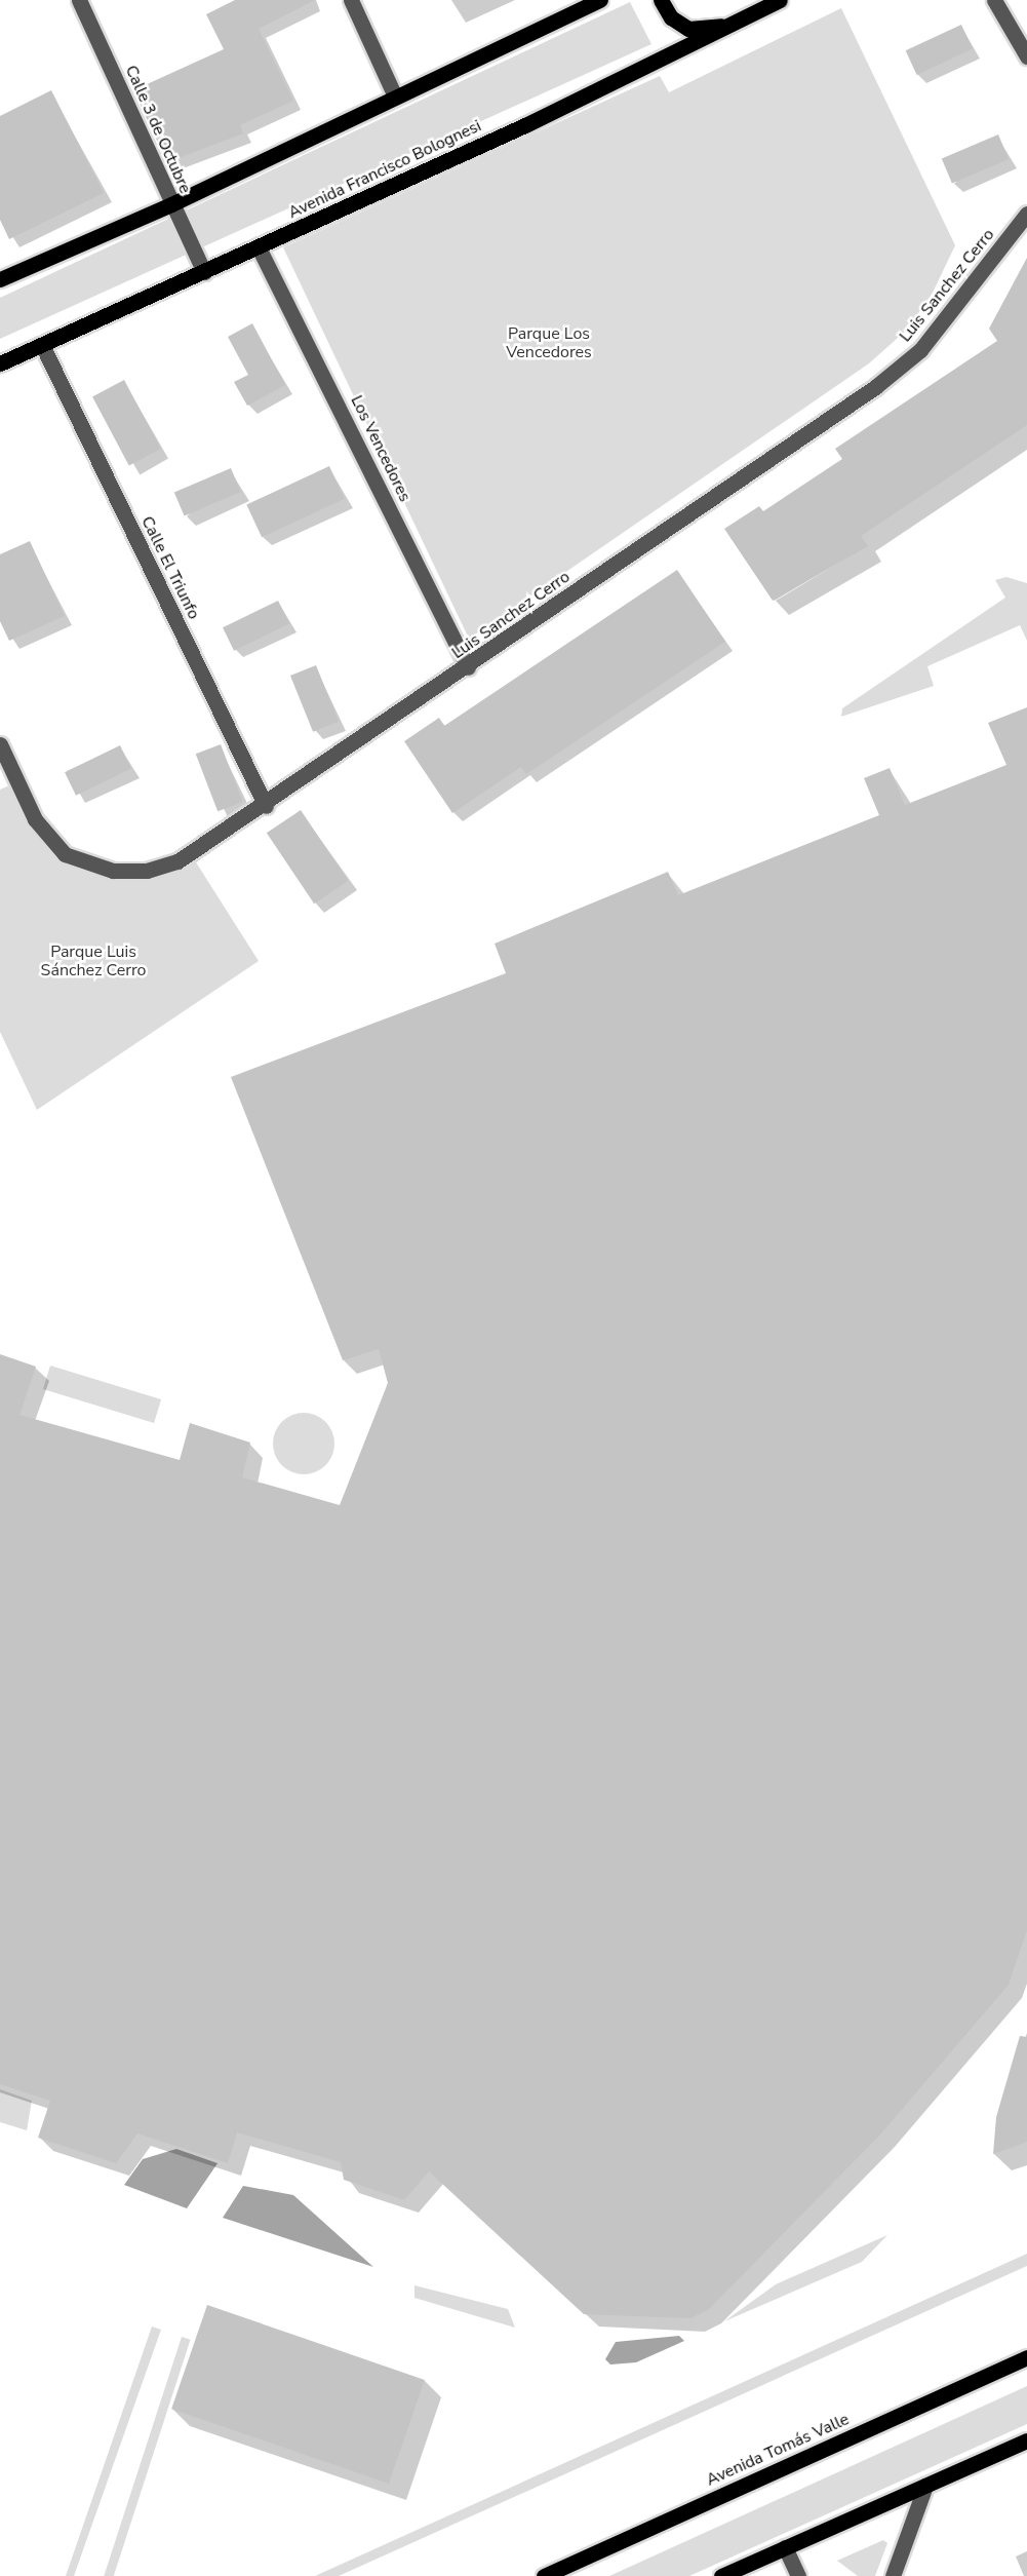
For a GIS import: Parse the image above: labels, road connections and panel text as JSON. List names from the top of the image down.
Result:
{
  "streets": {
    "main road": ["Avenida Francisco Bolognesi", "Avenida Tomás Valle"],
    "street": [
      "Calle 3 de Octubre",
      "Luis Sanchez Cerro",
      "Los Vencedores",
      "Calle El Triunfo"
    ]
  },
  "crossings": [
    ["Calle 3 de Octubre", "Avenida Francisco Bolognesi"],
    ["Avenida Francisco Bolognesi", "Los Vencedores"],
    ["Avenida Francisco Bolognesi", "Calle El Triunfo"],
    ["Luis Sanchez Cerro", "Los Vencedores"],
    ["Luis Sanchez Cerro", "Calle El Triunfo"]
  ],
  "parks": ["Parque Los Vencedores", "Parque Luis Sánchez Cerro"]
}
